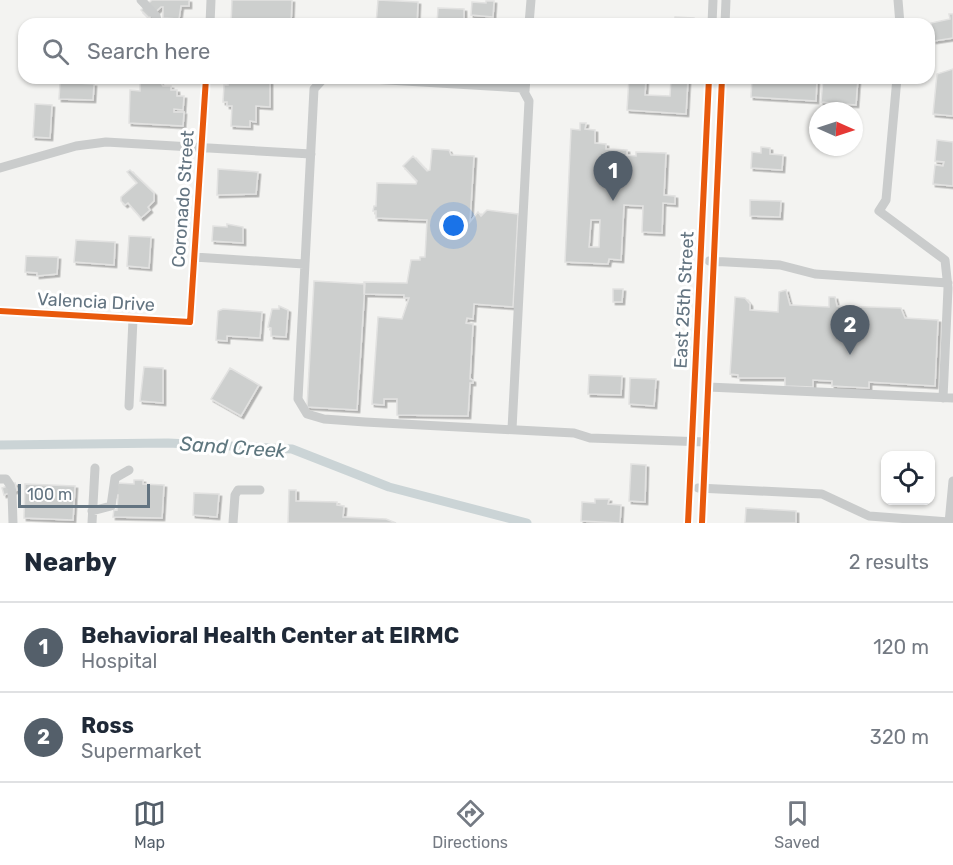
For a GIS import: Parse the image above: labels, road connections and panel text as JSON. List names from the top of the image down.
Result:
{
  "streets": {
    "street": ["Coronado Street", "East 25th Street", "Valencia Drive"]
  },
  "crossings": [
    ["Coronado Street", "Valencia Drive"]
  ],
  "water": ["Sand Creek"],
  "scale_bar": "100 m",
  "north": "right",
  "page": {
    "search": "Search here",
    "pins": ["1", "2"],
    "scale": "100 m",
    "heading": ["Nearby", "2 results"],
    "list": [
      {
        "mark": "1",
        "name": "Behavioral Health Center at EIRMC",
        "note": "Hospital",
        "value": "120 m"
      },
      {
        "mark": "2",
        "name": "Ross",
        "note": "Supermarket",
        "value": "320 m"
      }
    ],
    "nav": ["Map", "Directions", "Saved"]
  }
}
